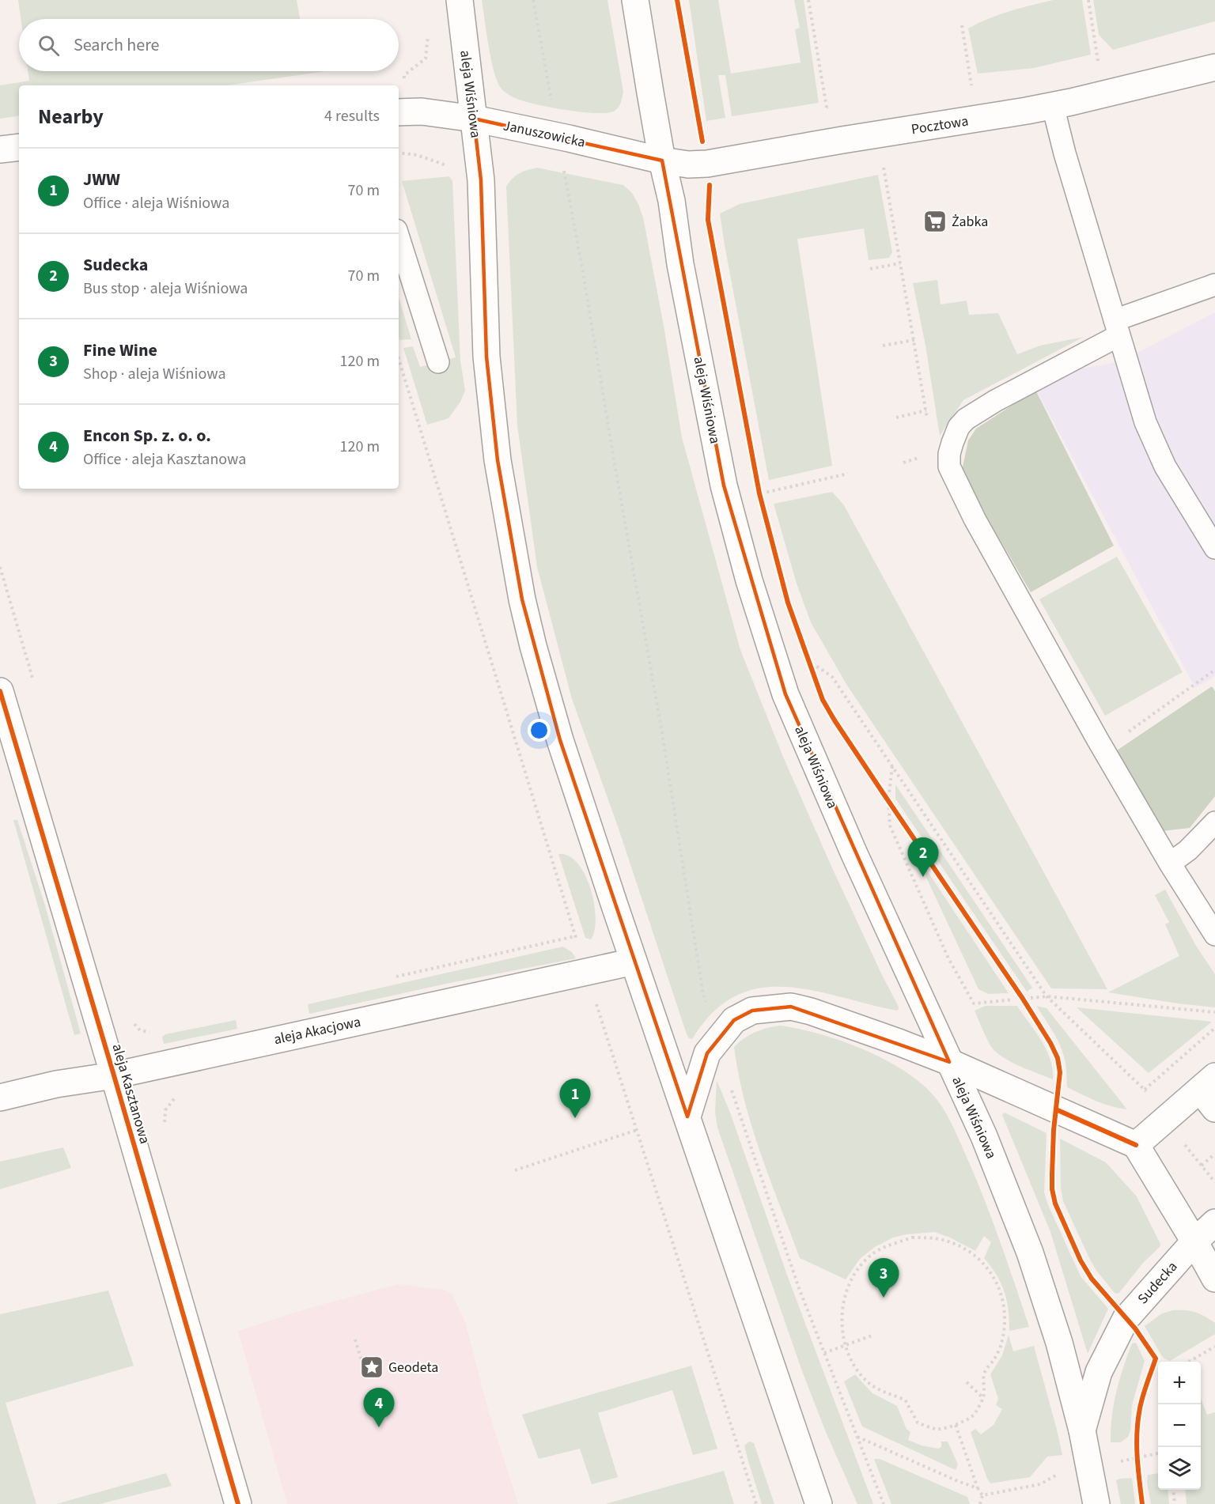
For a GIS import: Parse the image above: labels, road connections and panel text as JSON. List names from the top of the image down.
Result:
{
  "streets": {
    "main road": [
      "aleja Wiśniowa",
      "Pocztowa",
      "Januszowicka",
      "aleja Akacjowa",
      "aleja Kasztanowa",
      "Sudecka"
    ]
  },
  "crossings": [
    ["aleja Wiśniowa", "Pocztowa"],
    ["aleja Wiśniowa", "Januszowicka"],
    ["aleja Wiśniowa", "aleja Akacjowa"],
    ["aleja Wiśniowa", "Sudecka"],
    ["Pocztowa", "Januszowicka"],
    ["aleja Akacjowa", "aleja Kasztanowa"]
  ],
  "places": {
    "supermarket": ["Żabka"],
    "place": ["Geodeta"]
  },
  "page": {
    "search": "Search here",
    "heading": ["Nearby", "4 results"],
    "list": [
      {
        "mark": "1",
        "name": "JWW",
        "note": "Office · aleja Wiśniowa",
        "value": "70 m"
      },
      {
        "mark": "2",
        "name": "Sudecka",
        "note": "Bus stop · aleja Wiśniowa",
        "value": "70 m"
      },
      {
        "mark": "3",
        "name": "Fine Wine",
        "note": "Shop · aleja Wiśniowa",
        "value": "120 m"
      },
      {
        "mark": "4",
        "name": "Encon Sp. z. o. o.",
        "note": "Office · aleja Kasztanowa",
        "value": "120 m"
      }
    ],
    "pins": [
      "2",
      "1",
      "3",
      "4"
    ],
    "map_buttons": ["+", "−"]
  }
}
